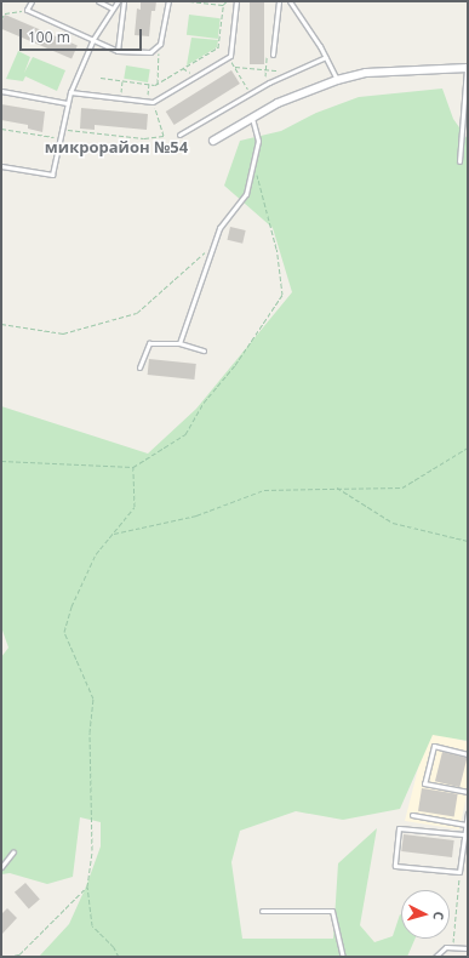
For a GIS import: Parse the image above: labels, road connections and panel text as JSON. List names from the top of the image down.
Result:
{
  "districts": ["микрорайон №54"],
  "scale_bar": "100 m",
  "north": "right"
}
